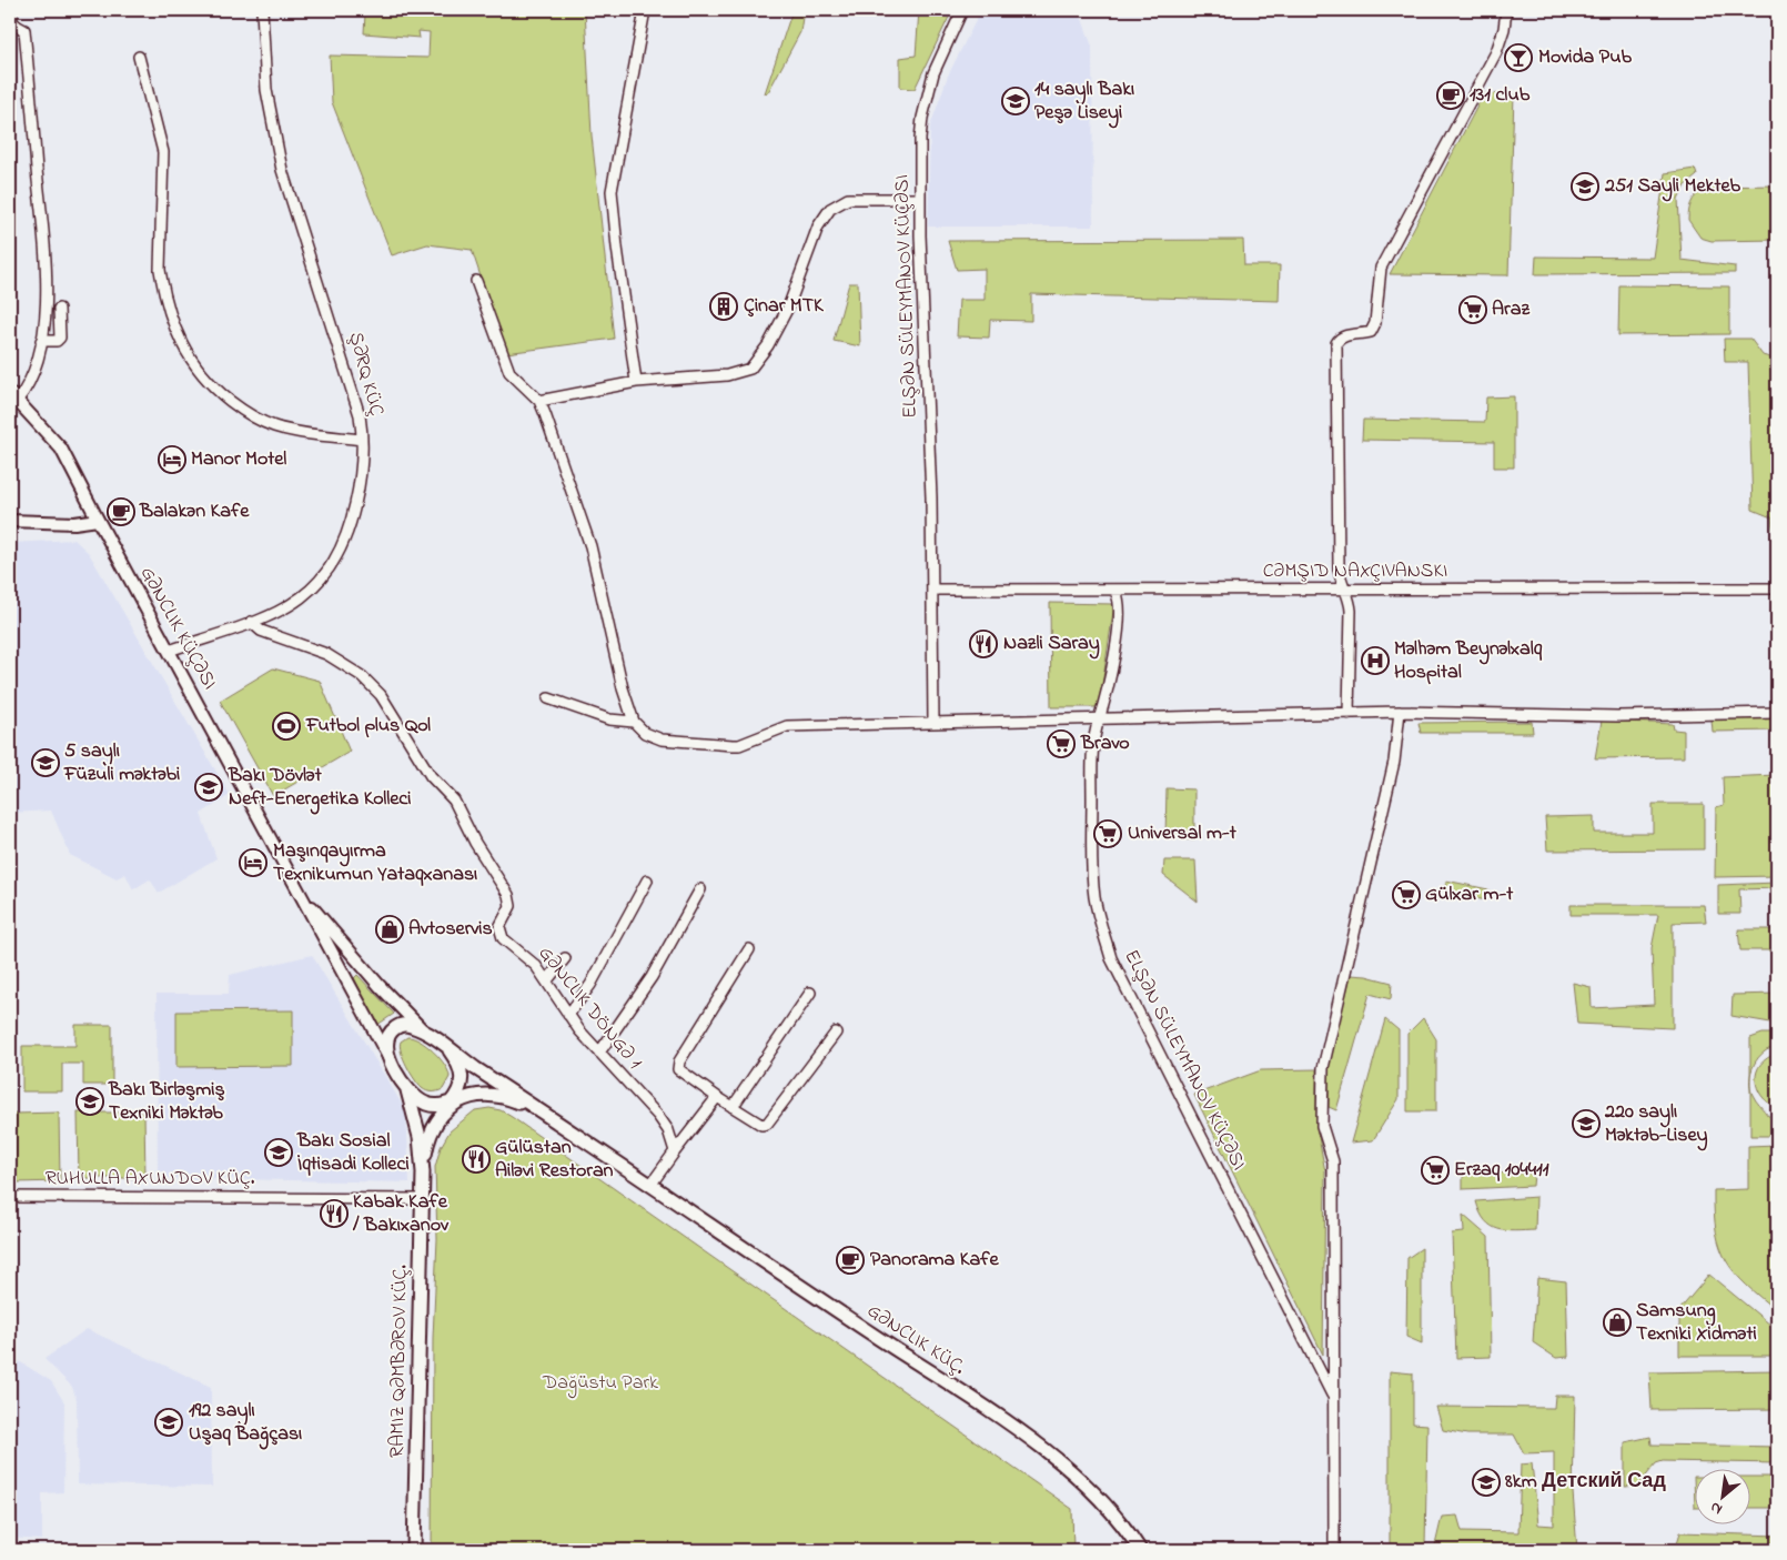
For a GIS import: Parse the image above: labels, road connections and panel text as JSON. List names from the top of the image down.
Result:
{
  "streets": {
    "main road": ["GƏNCLIK KÜÇ.", "RAMIZ QƏMBƏROV KÜÇ."],
    "street": [
      "ELŞƏN SÜLEYMANOV KÜÇƏSI",
      "ŞƏRQ KÜÇ",
      "GƏNCLIK KÜÇƏSI",
      "GƏNCLIK DÖNGƏ 1",
      "RUHULLA AXUNDOV KÜÇ."
    ]
  },
  "crossings": [
    ["ŞƏRQ KÜÇ", "GƏNCLIK KÜÇƏSI"],
    ["ŞƏRQ KÜÇ", "GƏNCLIK DÖNGƏ 1"],
    ["RUHULLA AXUNDOV KÜÇ.", "RAMIZ QƏMBƏROV KÜÇ."]
  ],
  "parks": ["Dağüstu Park"],
  "places": {
    "bar": ["Movida Pub"],
    "cafe": ["131 club", "Balakən Kafe", "Panorama Kafe"],
    "school or university": [
      "14 saylı Bakı Peşə Liseyi",
      "251 Sayli Mekteb",
      "5 saylı Füzuli məktəbi",
      "Bakı Dövlət Neft-Energetika Kolleci",
      "Bakı Birləşmiş Texniki Məktəb",
      "220 saylı Məktəb-Lisey",
      "Bakı Sosial İqtisadi Kolleci",
      "192 saylı Uşaq Bağçası",
      "8km Детский Сад"
    ],
    "building": ["Çinar MTK"],
    "supermarket": [
      "Araz",
      "Bravo",
      "Universal m-t",
      "Gülxar m-t",
      "Erzaq 104411"
    ],
    "hotel": ["Manor Motel", "Maşınqayırma Texnikumun Yataqxanası"],
    "restaurant": ["Nazli Saray", "Gülüstan Ailəvi Restoran", "Kabak Kafe / Bakıxanov"],
    "hospital": ["Məlhəm Beynəlxalq Hospital"],
    "sports": ["Futbol plus Qol"],
    "shop": ["Avtoservis", "Samsung Texniki Xidməti"]
  },
  "north": "bottom left"
}
